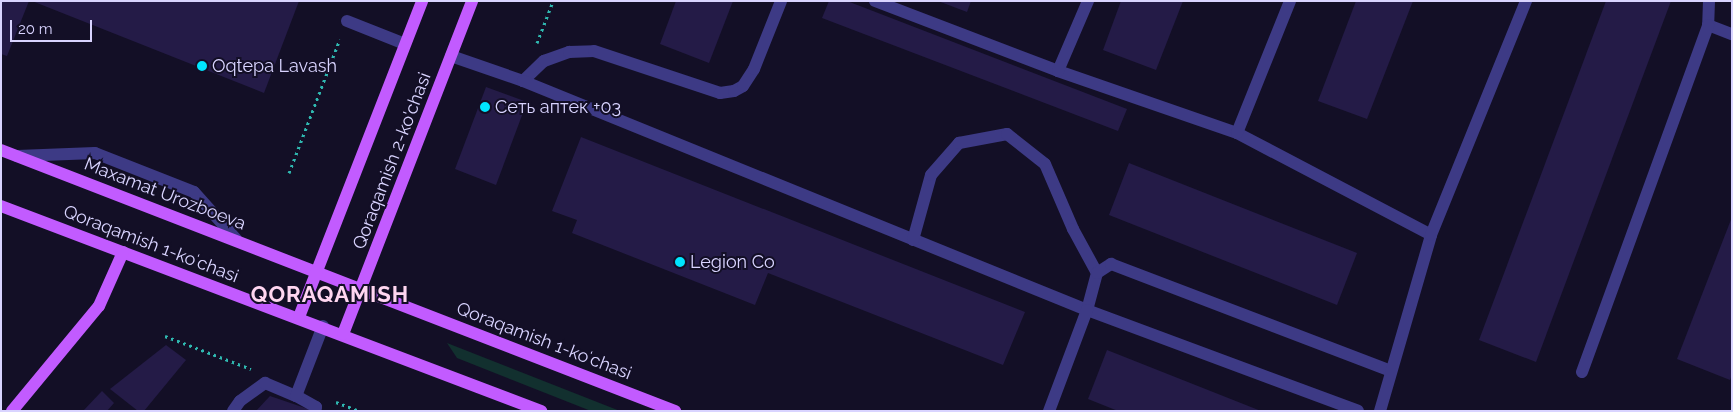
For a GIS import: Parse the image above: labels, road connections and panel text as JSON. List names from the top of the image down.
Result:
{
  "streets": {
    "main road": ["Qoraqamish 2-ko'chasi", "Maxamat Urozboeva", "Qoraqamish 1-koʻchasi"]
  },
  "crossings": [
    ["Qoraqamish 2-ko'chasi", "Maxamat Urozboeva"],
    ["Qoraqamish 2-ko'chasi", "Qoraqamish 1-koʻchasi"],
    ["Maxamat Urozboeva", "Qoraqamish 1-koʻchasi"]
  ],
  "districts": ["QORAQAMISH"],
  "places": ["Oqtepa Lavash", "Сеть аптек +03", "Legion Co"],
  "scale_bar": "20 m"
}
